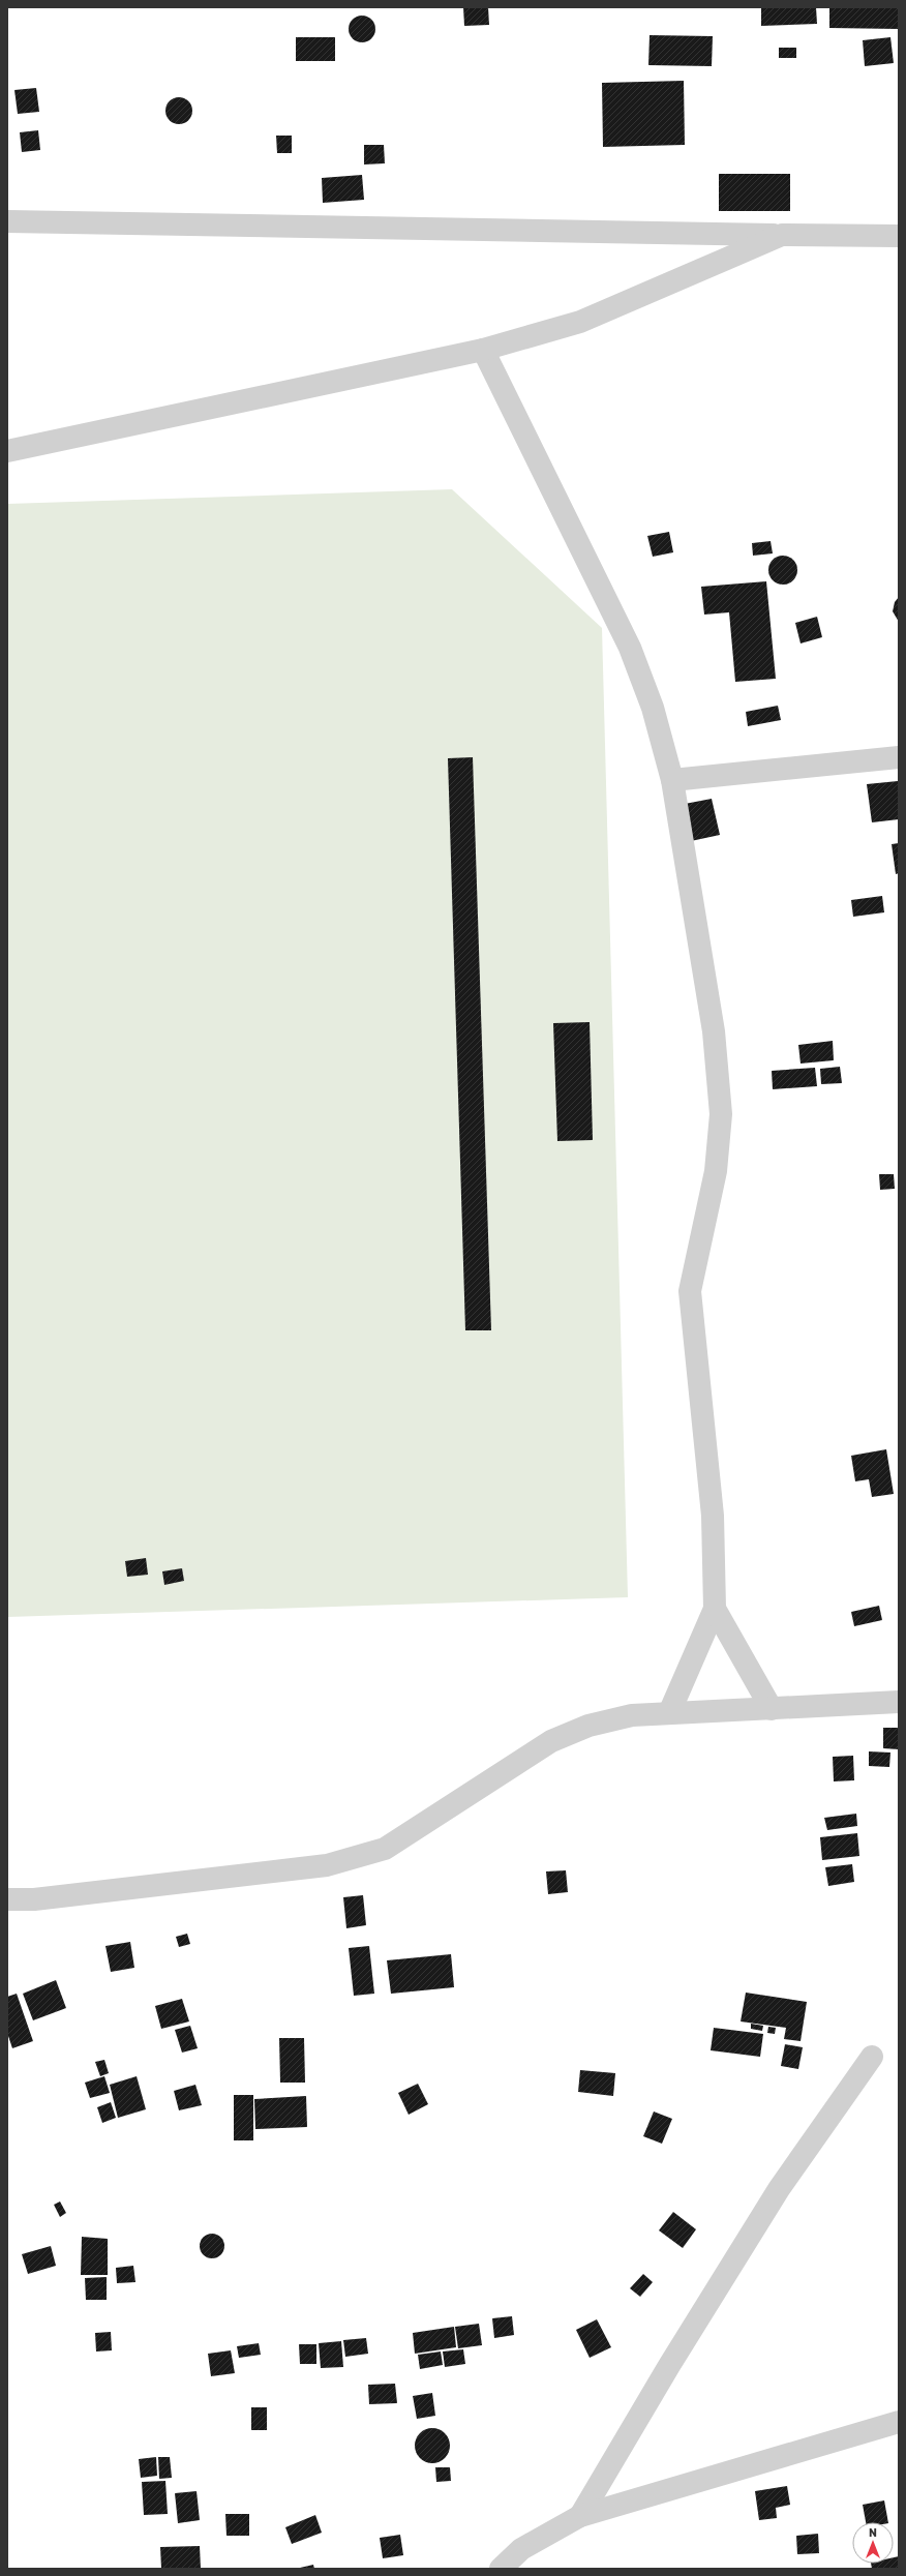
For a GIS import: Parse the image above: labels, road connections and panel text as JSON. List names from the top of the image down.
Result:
{
  "north": "top"
}
